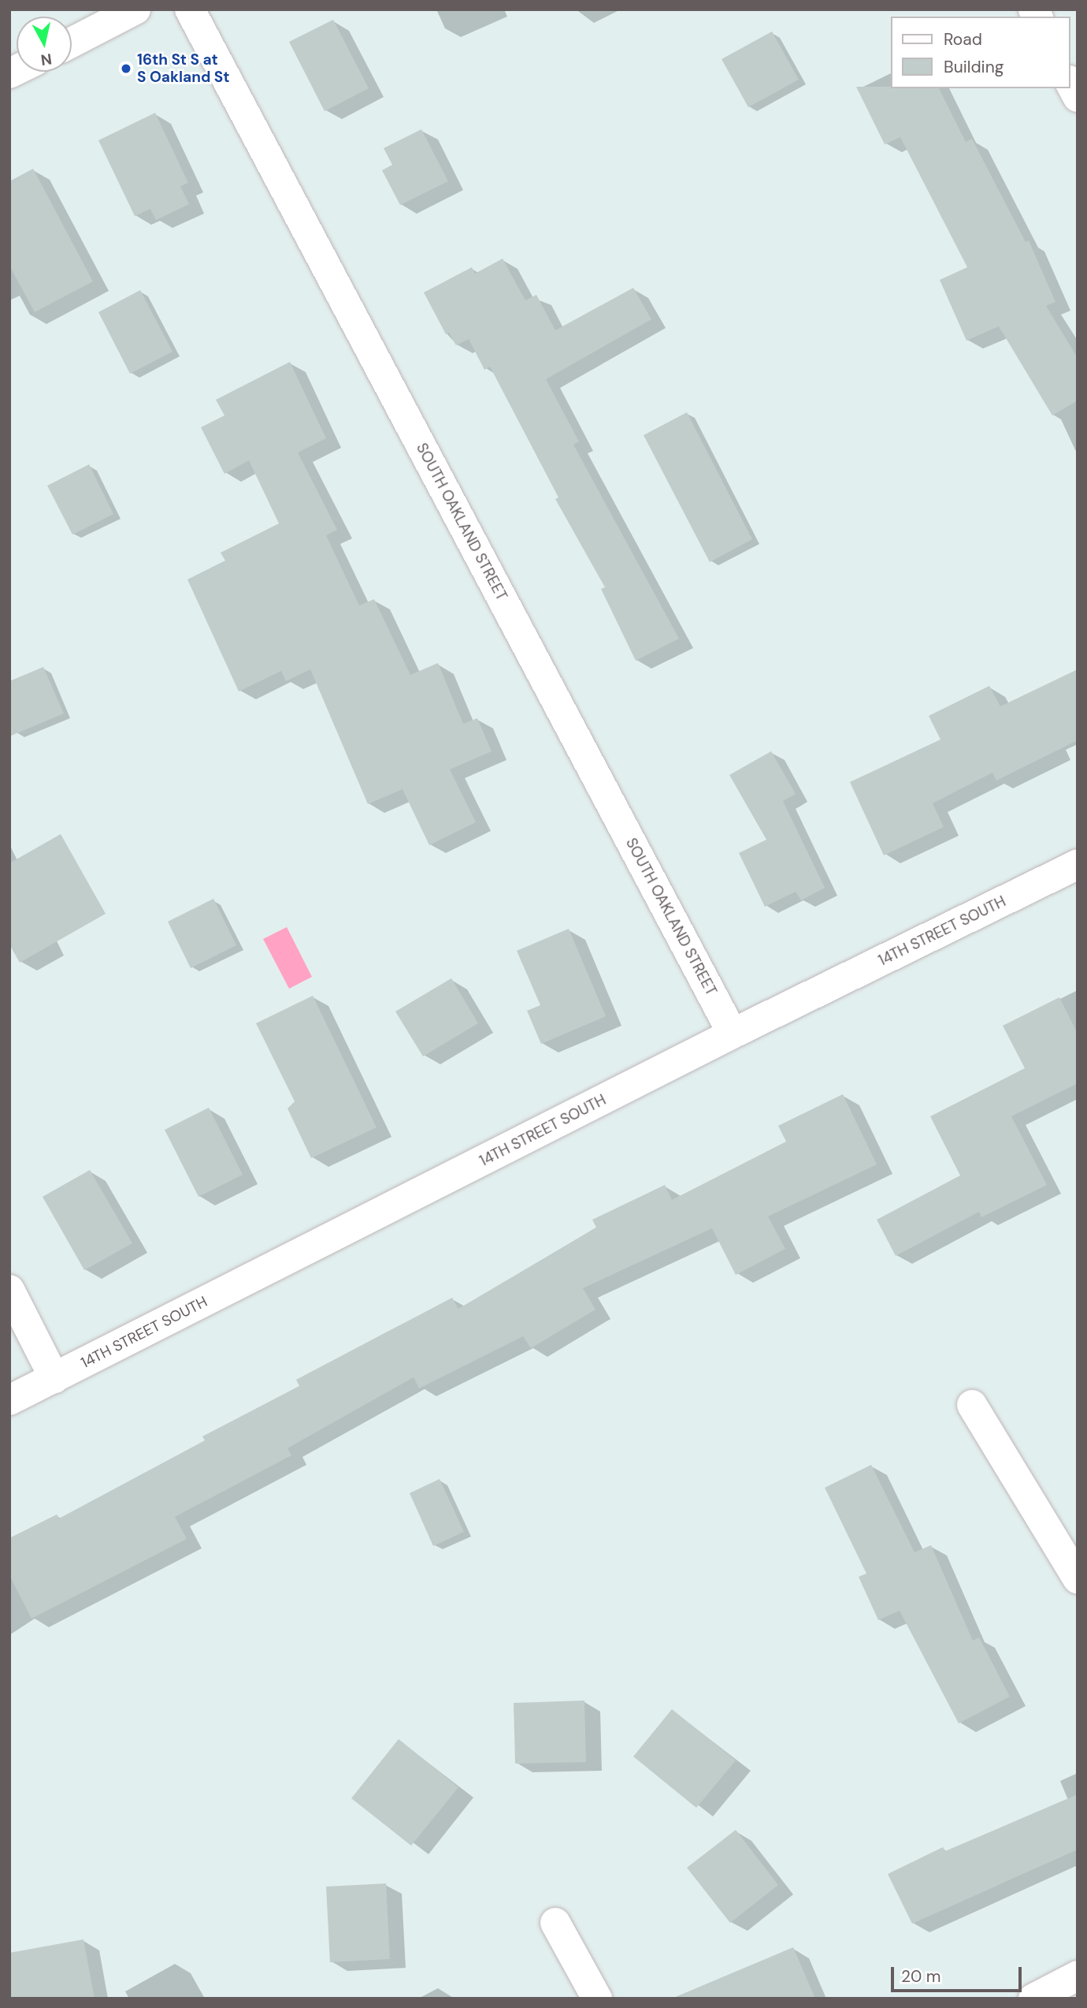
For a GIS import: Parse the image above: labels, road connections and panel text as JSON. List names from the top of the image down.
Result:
{
  "streets": {
    "street": ["SOUTH OAKLAND STREET", "14TH STREET SOUTH"]
  },
  "crossings": [
    ["SOUTH OAKLAND STREET", "14TH STREET SOUTH"]
  ],
  "places": ["16th St S at S Oakland St"],
  "legend": ["Road", "Building"],
  "scale_bar": "20 m",
  "north": "bottom"
}
